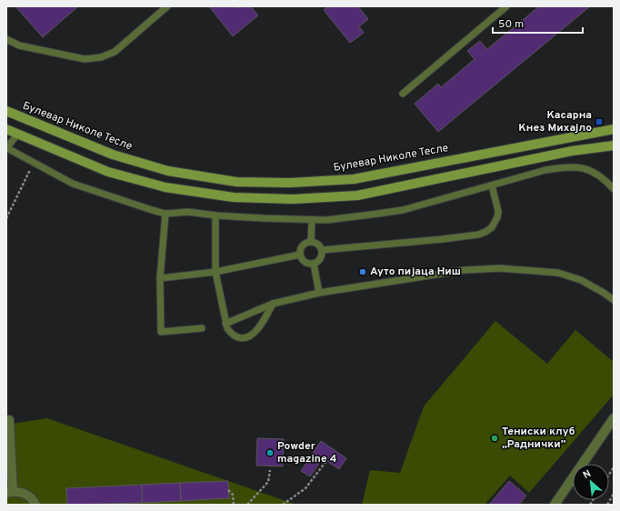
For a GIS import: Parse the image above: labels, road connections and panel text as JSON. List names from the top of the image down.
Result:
{
  "streets": {
    "main road": ["Булевар Николе Тесле"]
  },
  "places": {
    "transit": ["Касарна Кнез Михајло"],
    "other": ["Ауто пијаца Ниш", "Тениски клуб „Раднички”", "Powder magazine 4"]
  },
  "scale_bar": "50 m",
  "north": "top left"
}
